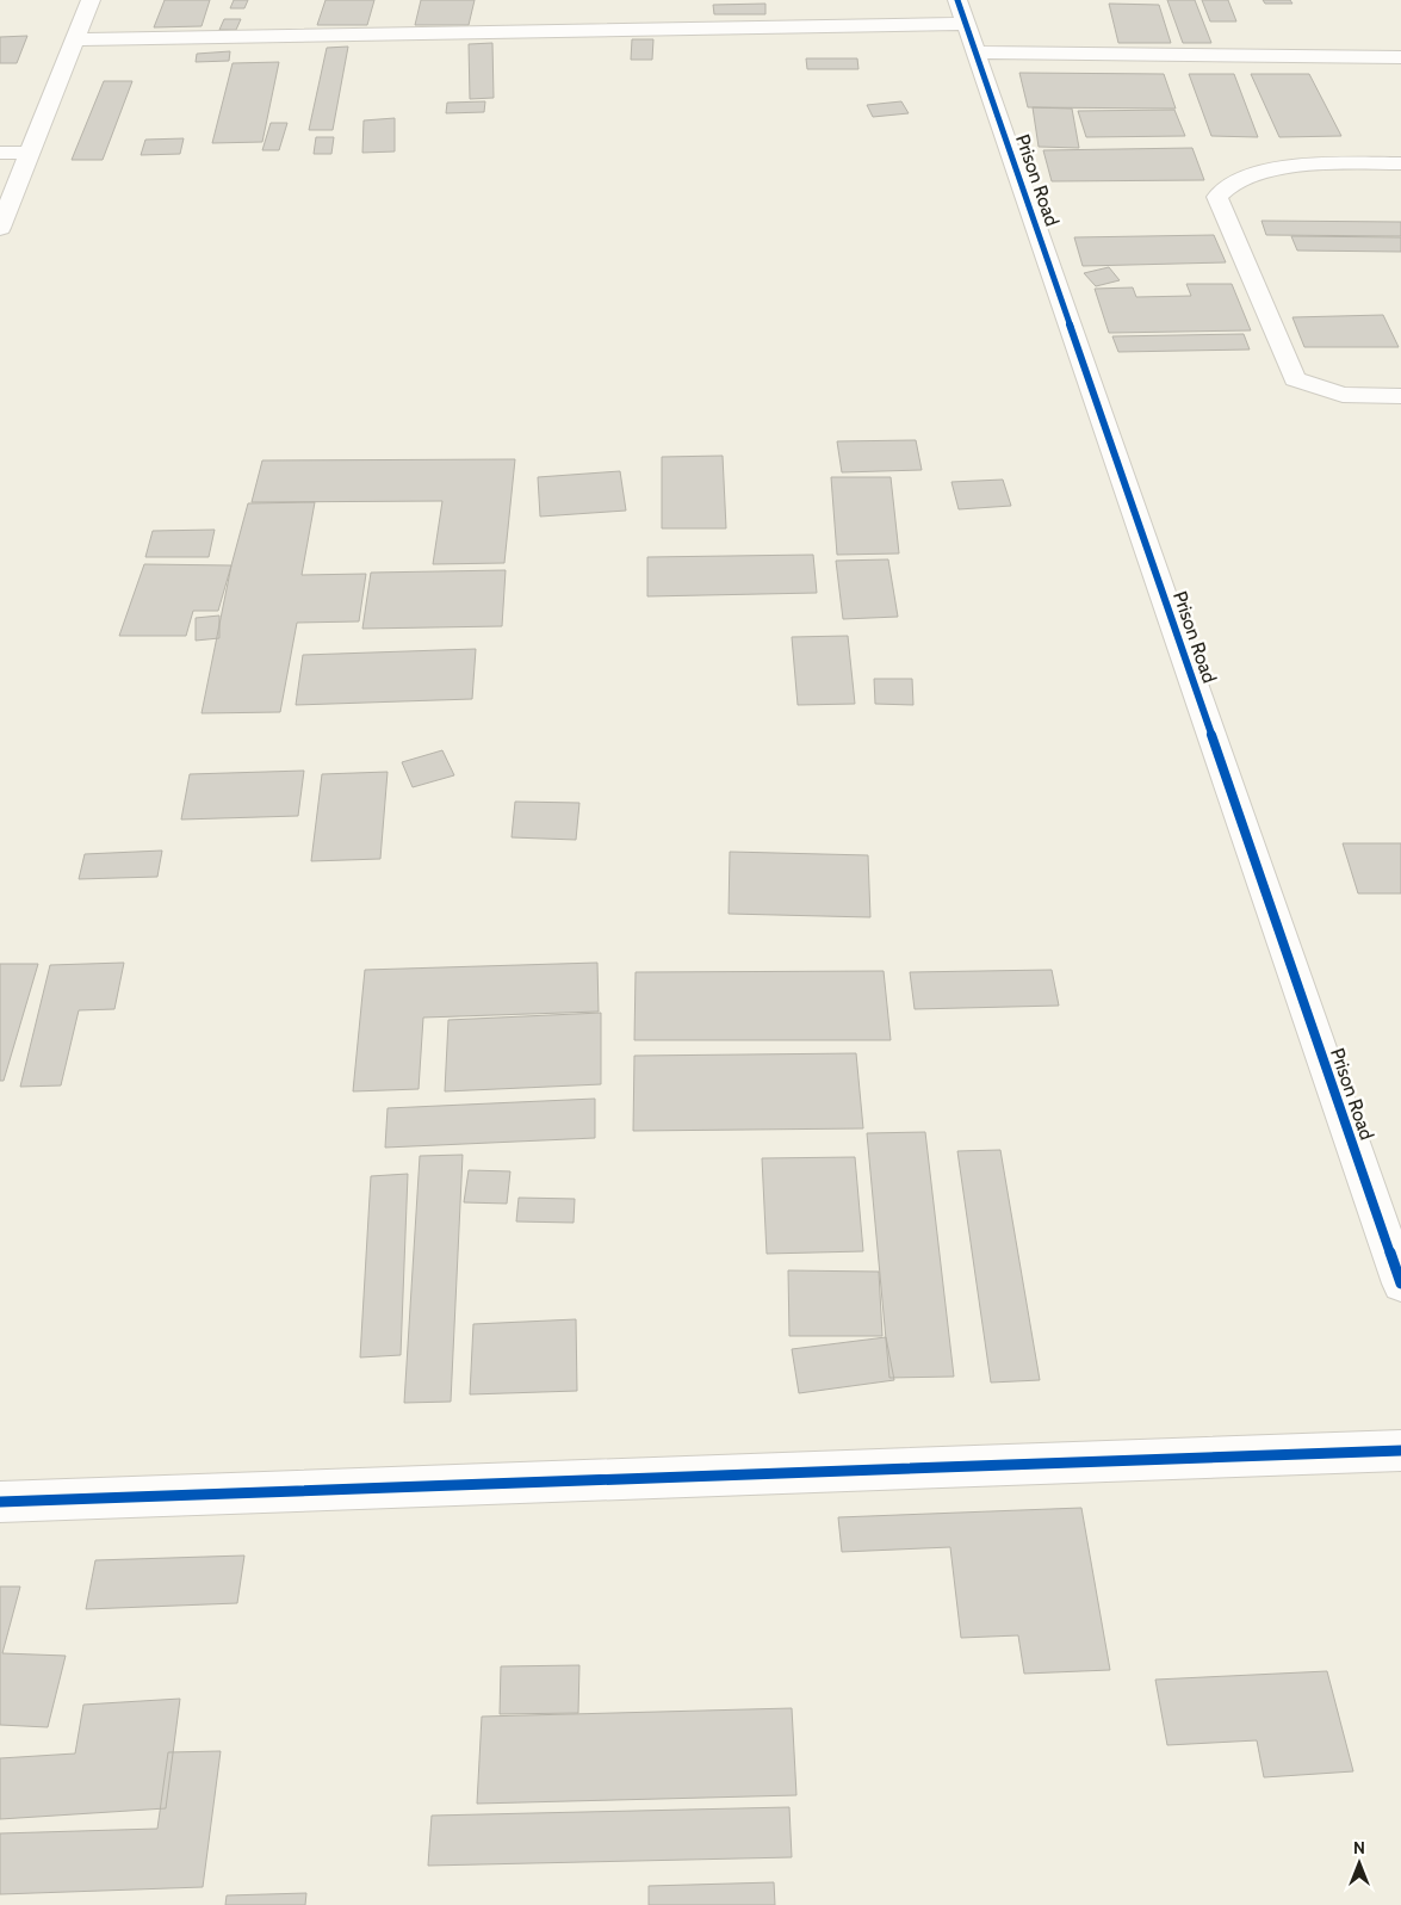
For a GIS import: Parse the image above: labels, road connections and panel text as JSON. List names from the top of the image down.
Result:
{
  "streets": {
    "street": ["Prison Road"]
  },
  "north": "top"
}
